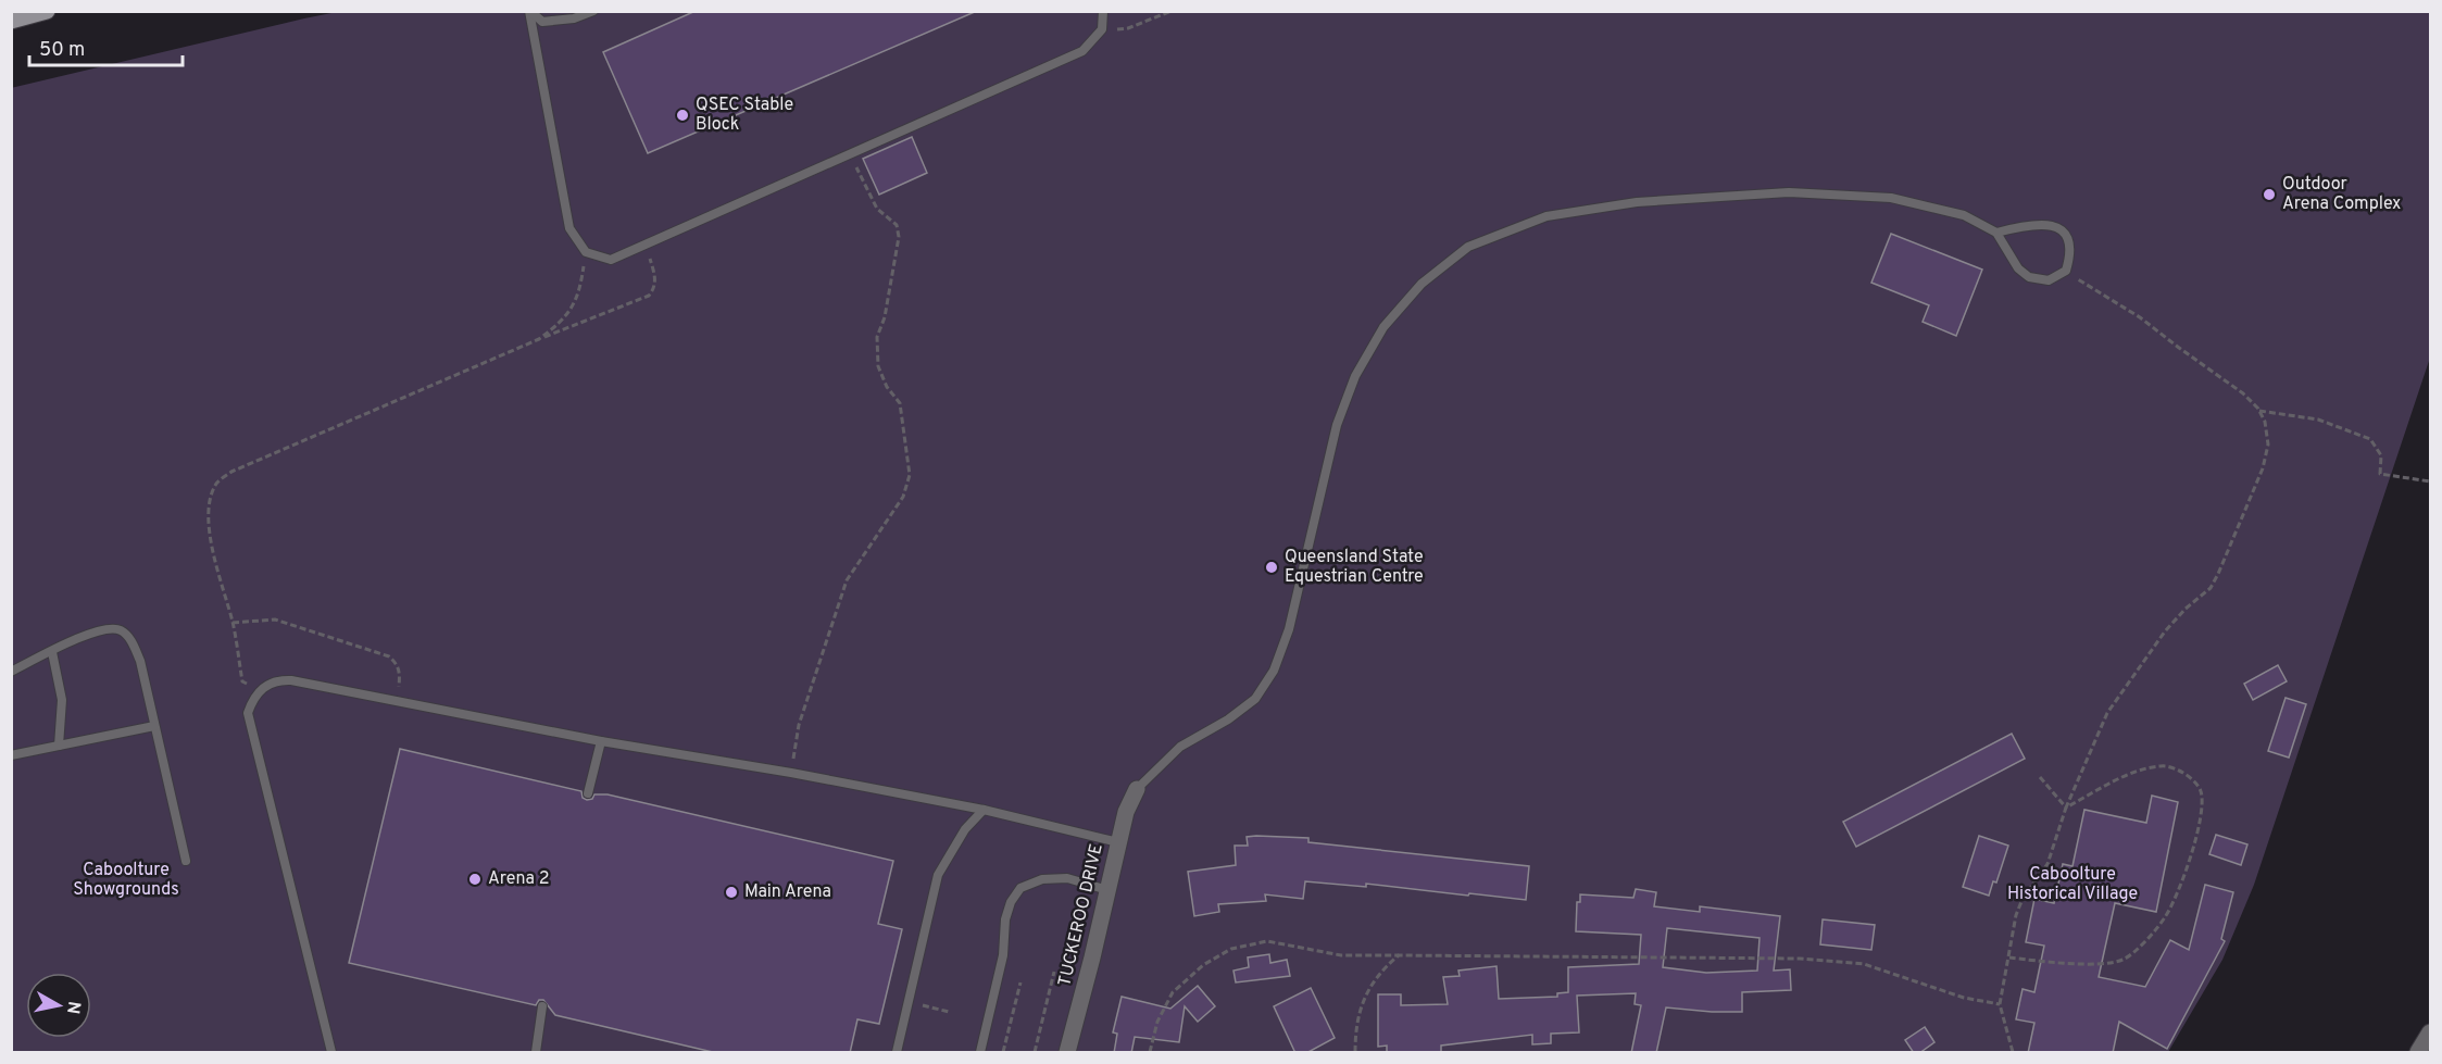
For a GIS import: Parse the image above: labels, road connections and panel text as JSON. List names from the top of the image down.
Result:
{
  "streets": {
    "street": ["TUCKEROO DRIVE"]
  },
  "parks": ["Caboolture Showgrounds", "Caboolture Historical Village"],
  "places": [
    "QSEC Stable Block",
    "Outdoor Arena Complex",
    "Queensland State Equestrian Centre",
    "Arena 2",
    "Main Arena"
  ],
  "scale_bar": "50 m",
  "north": "right"
}
